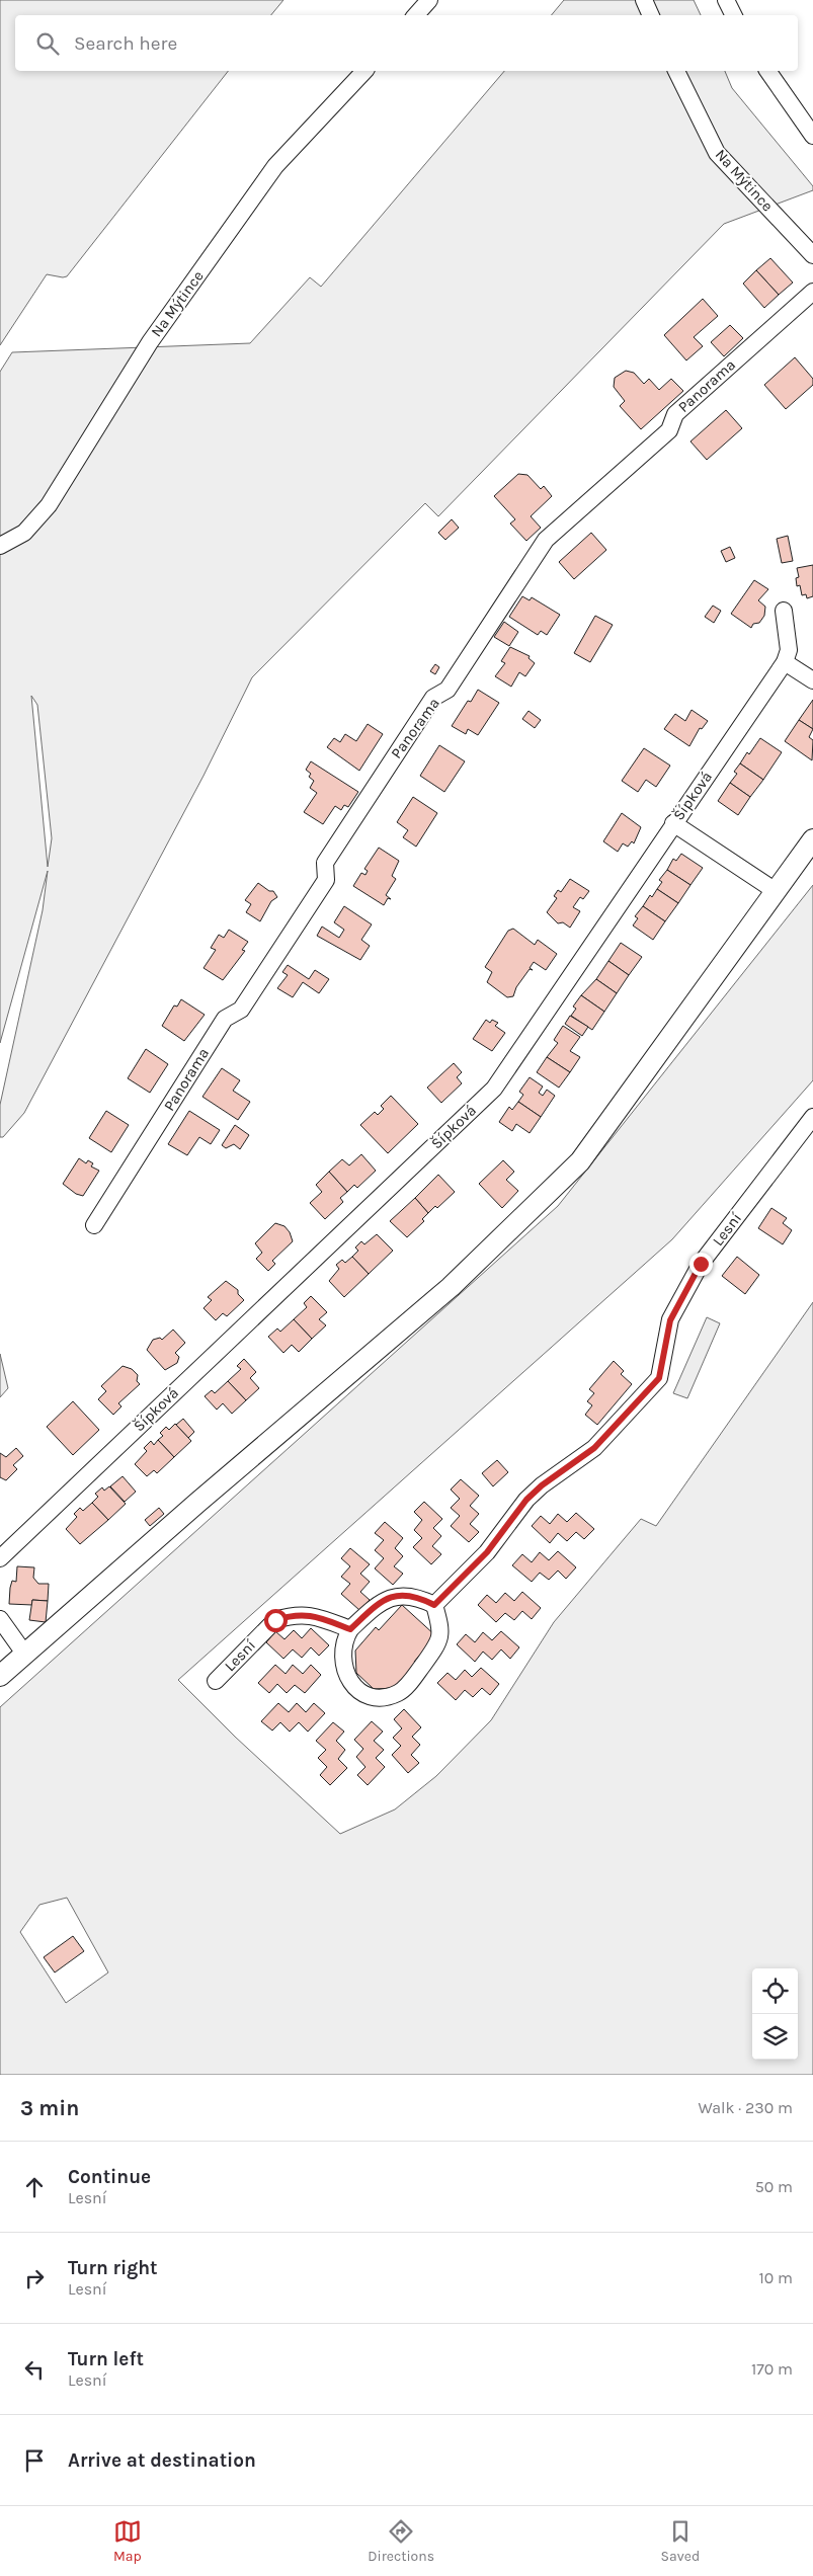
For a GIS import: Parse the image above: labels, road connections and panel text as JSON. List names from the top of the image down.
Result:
{
  "streets": {
    "street": [
      "Na Mýtince",
      "Panorama",
      "Šípková",
      "Lesní"
    ]
  },
  "page": {
    "search": "Search here",
    "heading": ["3 min", "Walk · 230 m"],
    "list": [
      ["Continue", "Lesní", "50 m"],
      ["Turn right", "Lesní", "10 m"],
      ["Turn left", "Lesní", "170 m"],
      "Arrive at destination"
    ],
    "nav": ["Map", "Directions", "Saved"]
  }
}
